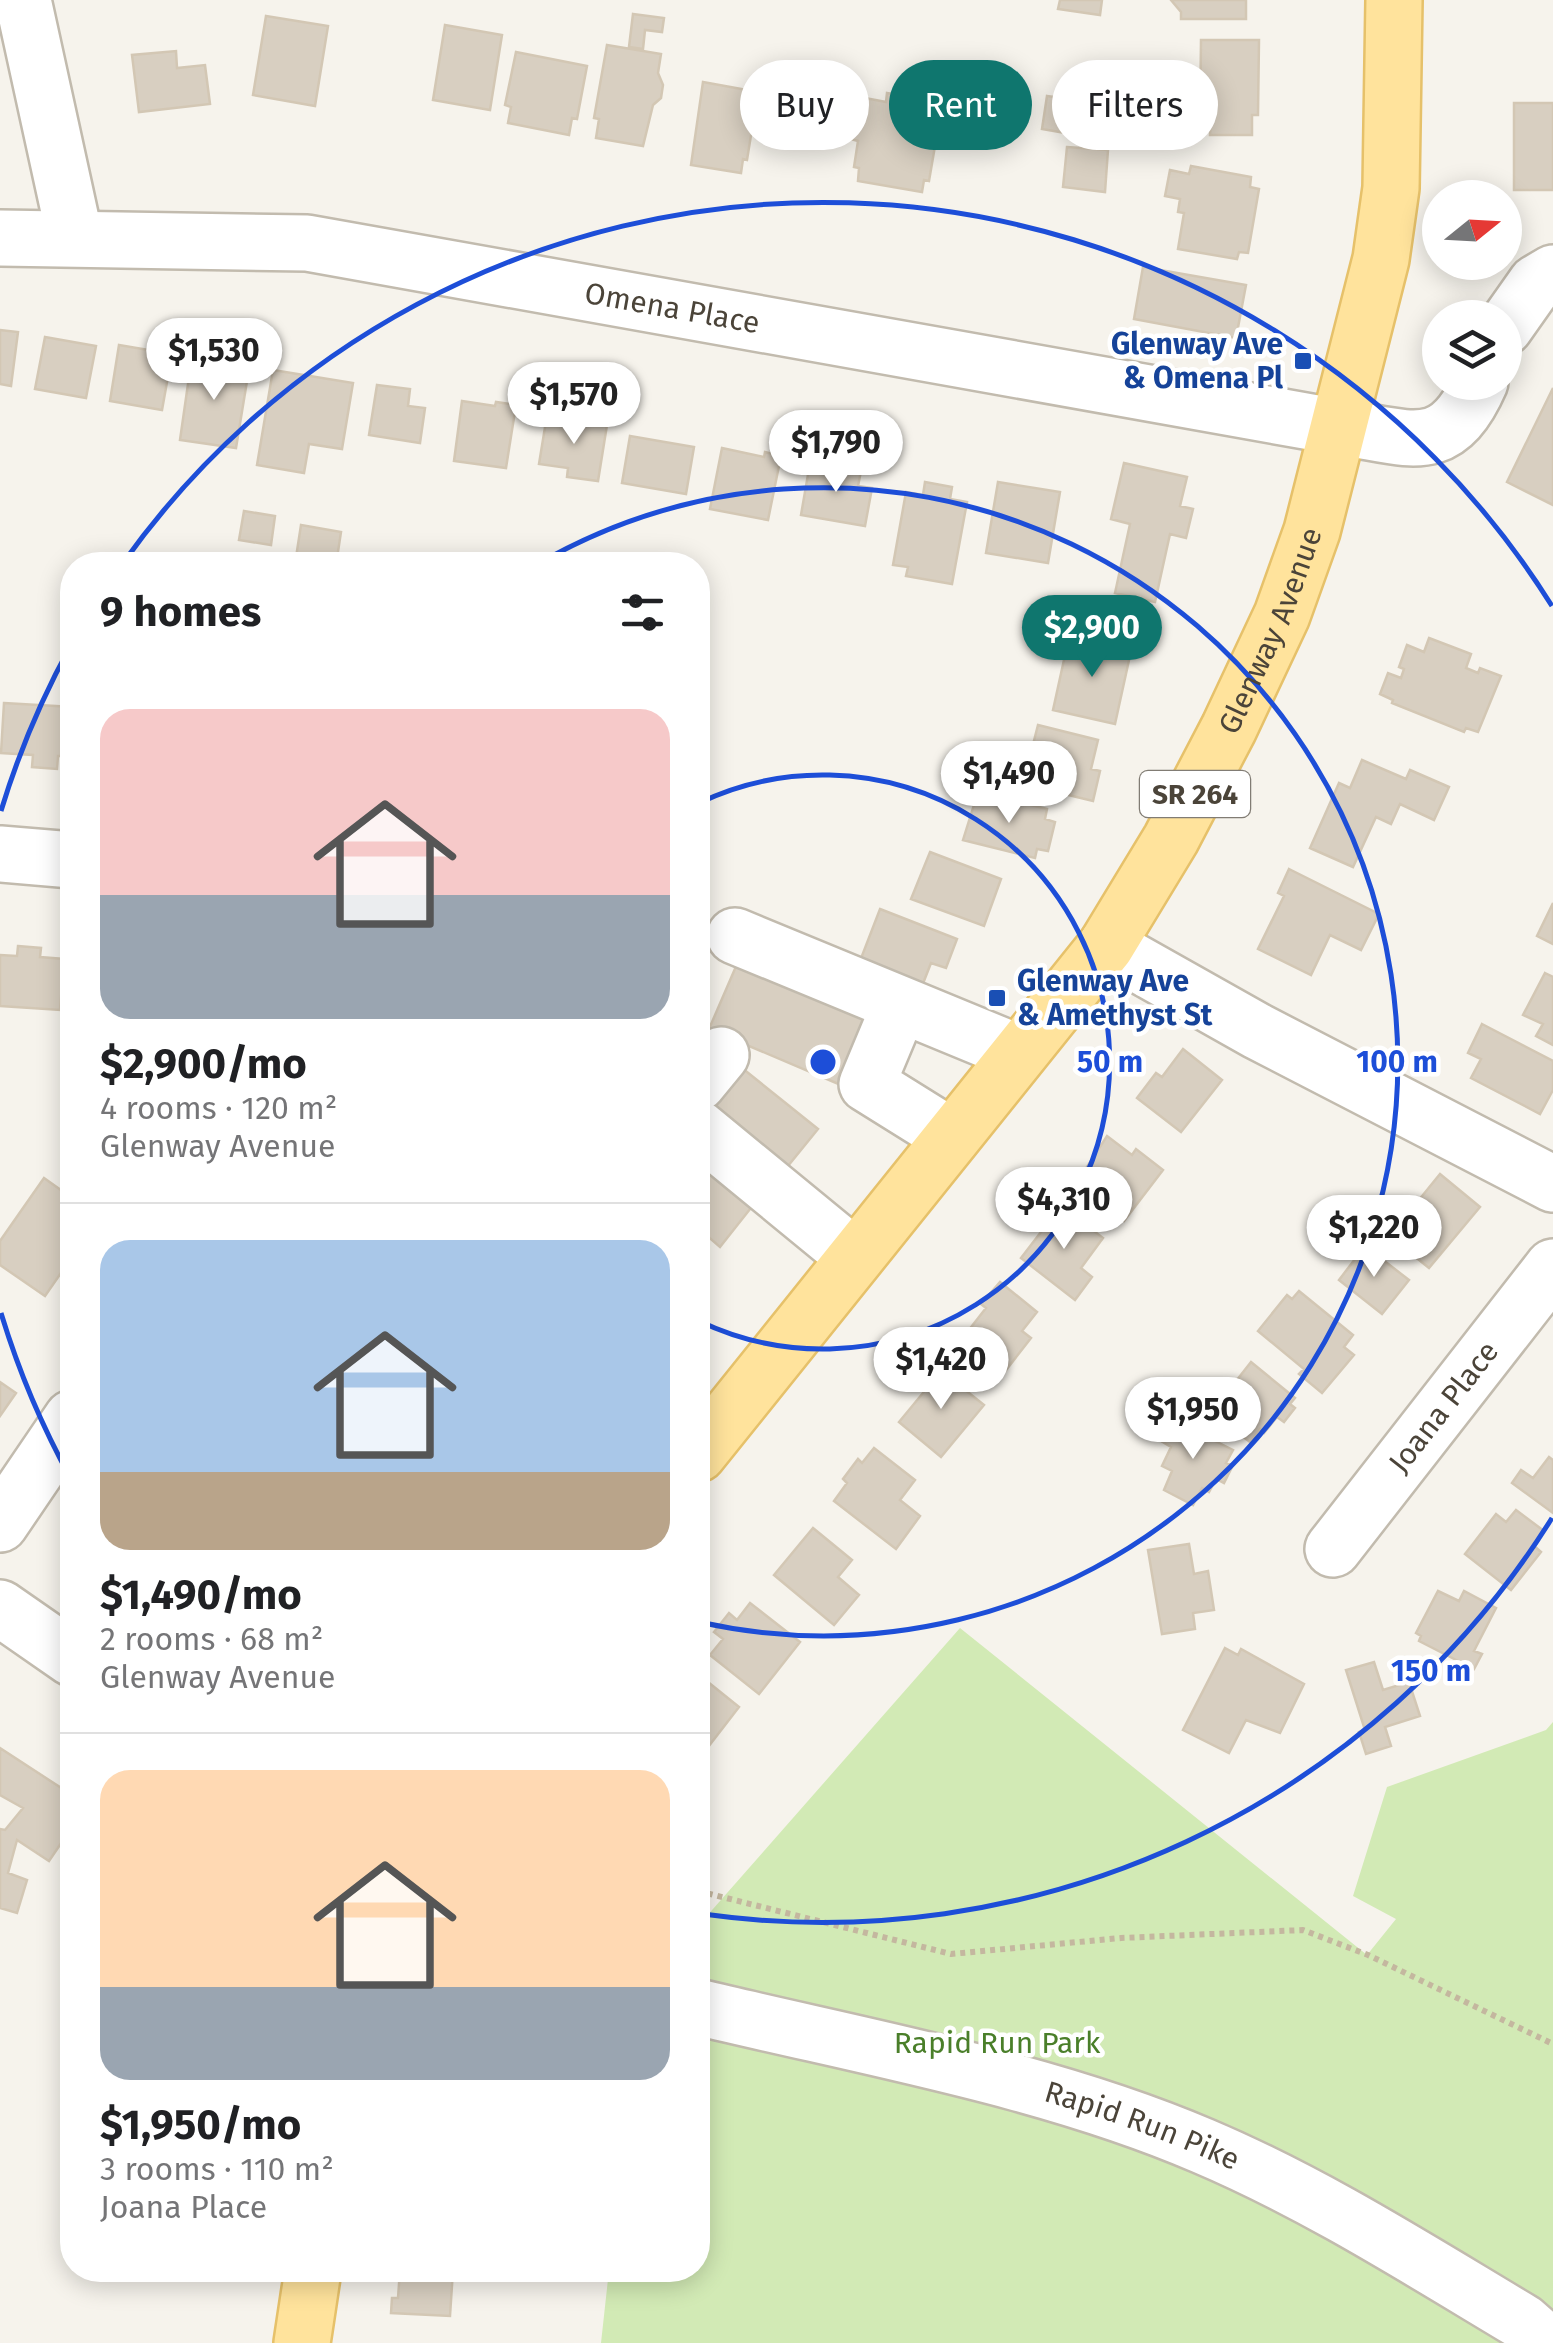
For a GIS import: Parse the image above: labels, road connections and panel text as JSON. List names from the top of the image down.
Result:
{
  "streets": {
    "main road": ["Glenway Avenue", "SR 264"],
    "street": ["Omena Place", "Joana Place", "Rapid Run Pike"]
  },
  "crossings": [
    ["Omena Place", "Glenway Avenue"]
  ],
  "parks": ["Rapid Run Park"],
  "places": {
    "transit": ["Glenway Ave & Omena Pl", "Glenway Ave & Amethyst St"]
  },
  "north": "right",
  "page": {
    "chip": ["Buy", "Rent", "Filters"],
    "price": [
      "$1,530",
      "$1,570",
      "$1,790",
      "$2,900",
      "$1,490",
      "$4,310",
      "$1,220",
      "$1,420",
      "$1,950"
    ],
    "heading": "9 homes",
    "list": [
      {
        "name": "$2,900/mo",
        "note": "4 rooms · 120 m² · Glenway Avenue"
      },
      {
        "name": "$1,490/mo",
        "note": "2 rooms · 68 m² · Glenway Avenue"
      },
      {
        "name": "$1,950/mo",
        "note": "3 rooms · 110 m² · Joana Place"
      }
    ]
  },
  "rings": ["50 m", "100 m", "150 m"]
}
